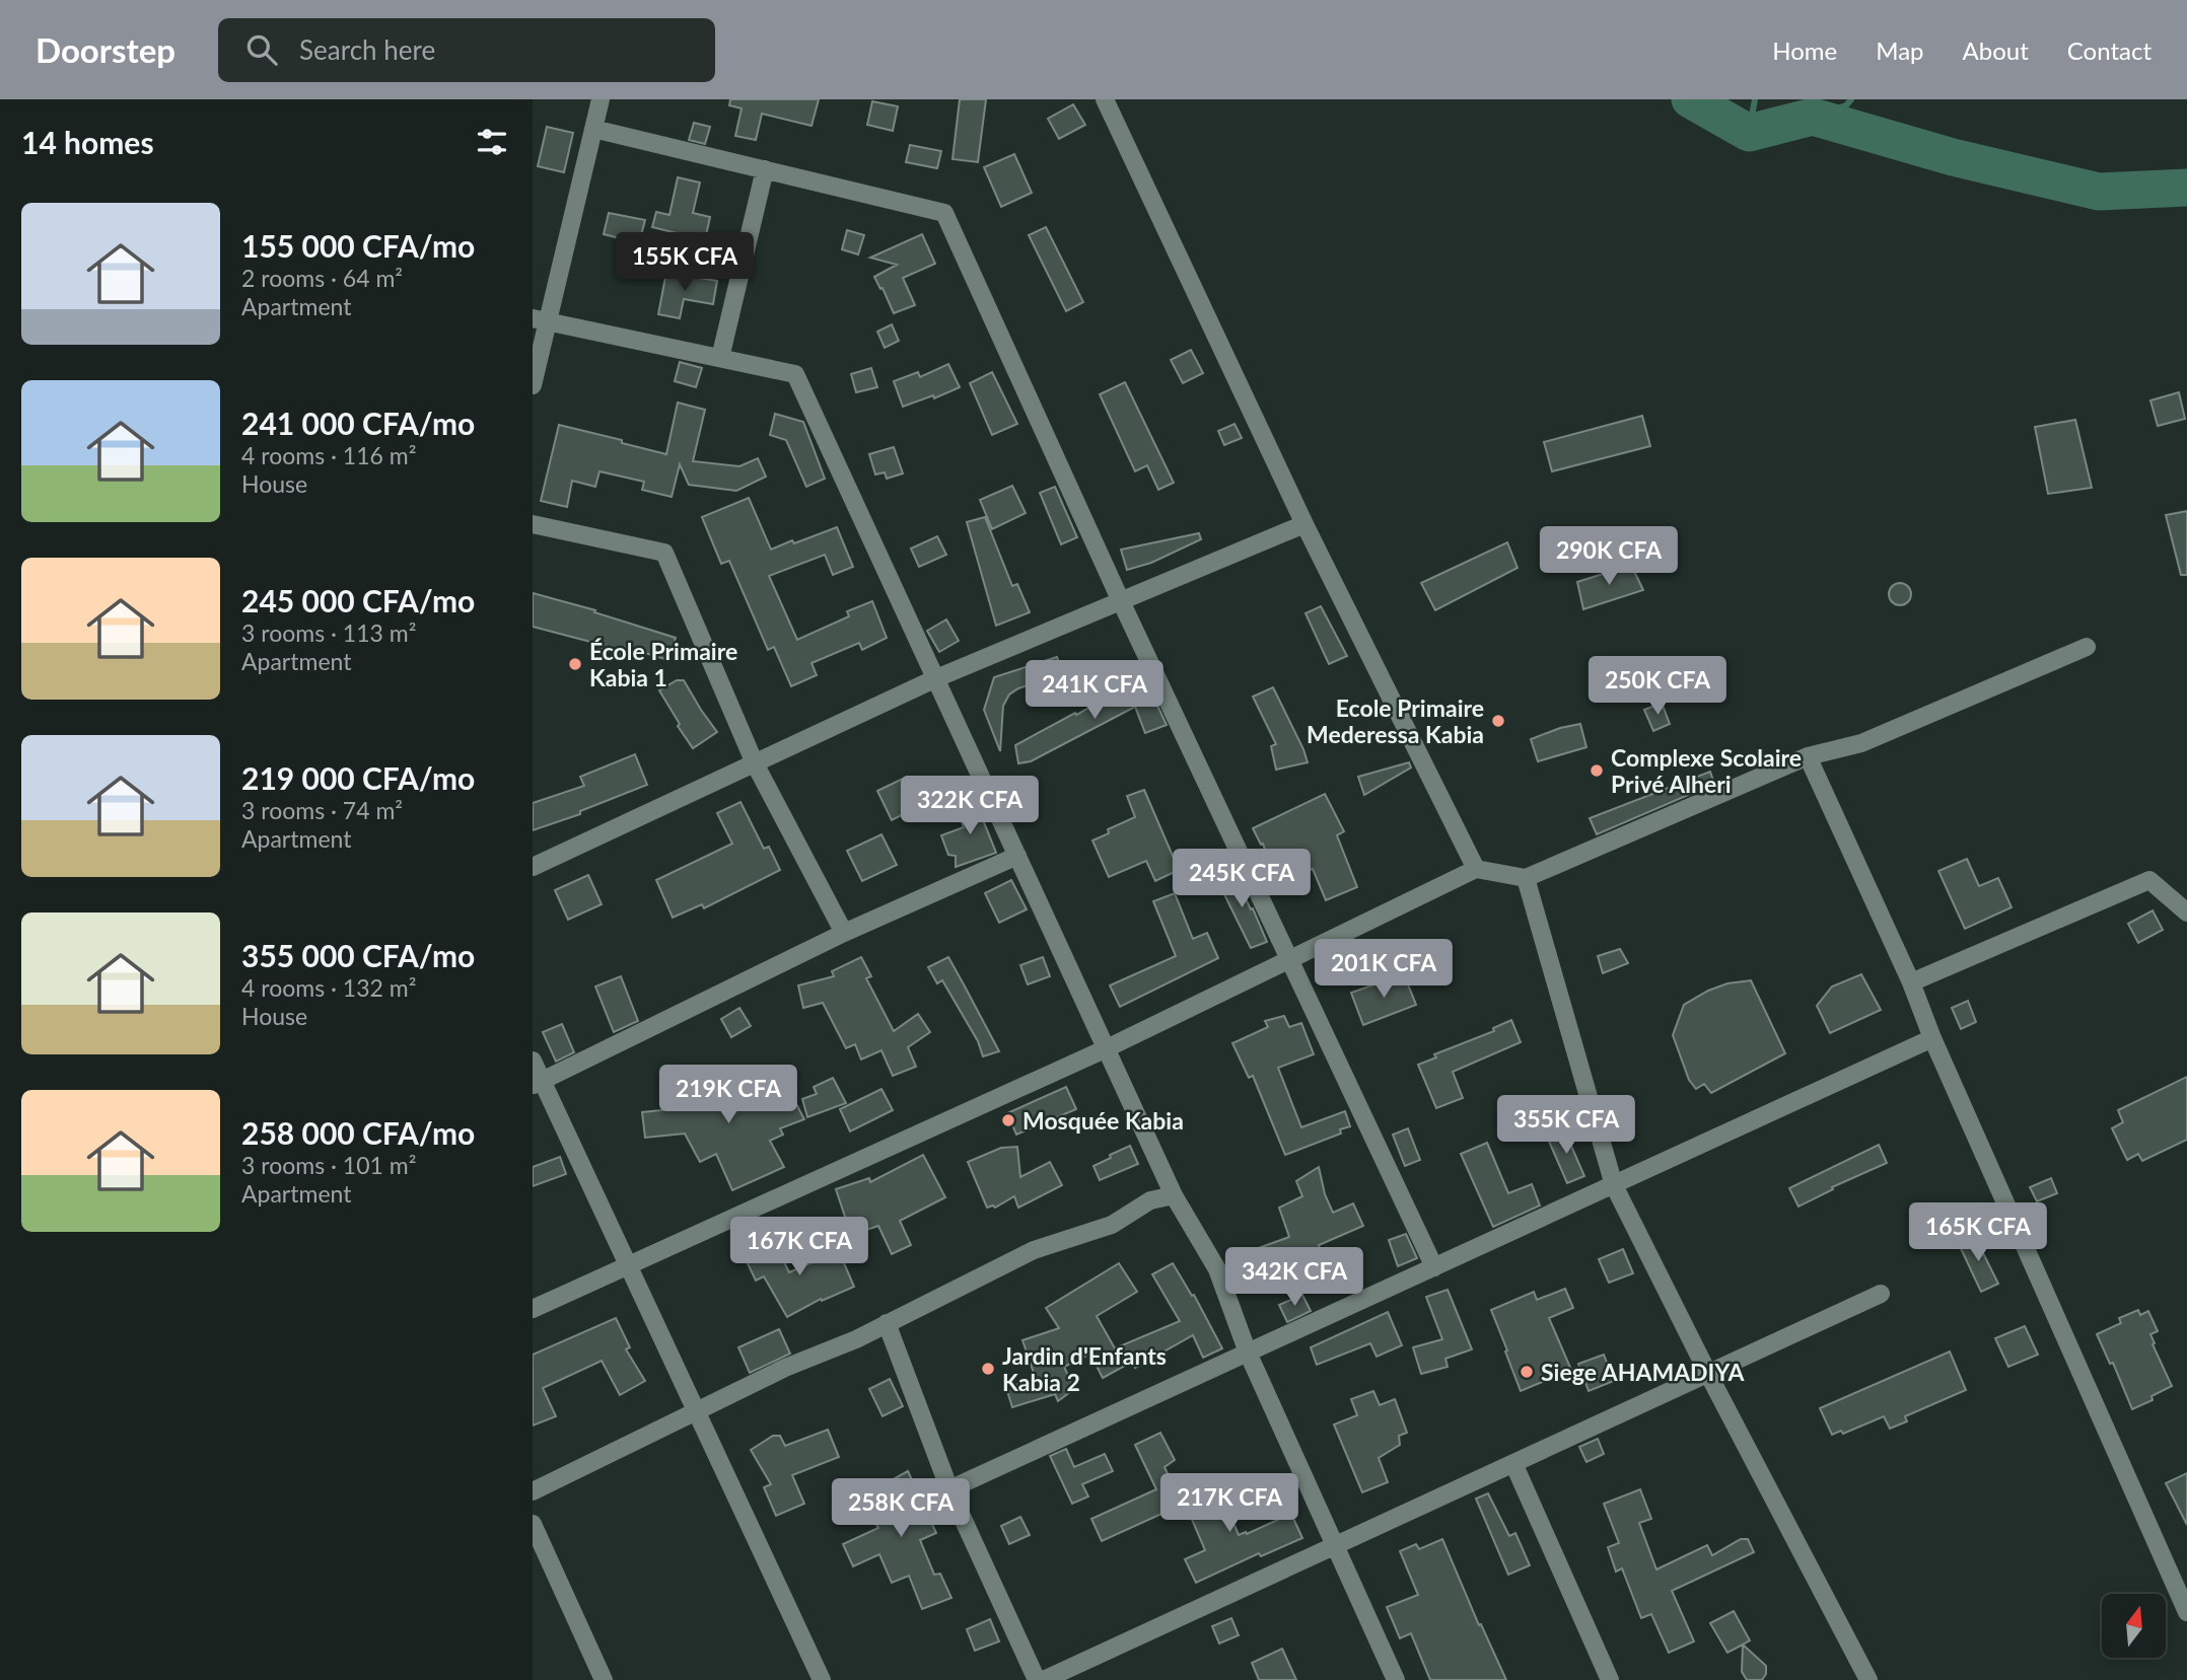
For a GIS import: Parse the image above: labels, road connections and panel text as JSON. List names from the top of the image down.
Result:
{
  "places": [
    "École Primaire Kabia 1",
    "Ecole Primaire Mederessa Kabia",
    "Complexe Scolaire Privé Alheri",
    "Mosquée Kabia",
    "Jardin d'Enfants Kabia 2",
    "Siege AHAMADIYA"
  ],
  "north": "top",
  "page": {
    "header": "Doorstep",
    "search": "Search here",
    "nav": [
      "Home",
      "Map",
      "About",
      "Contact"
    ],
    "heading": "14 homes",
    "list": [
      {
        "name": "155 000 CFA/mo",
        "note": "2 rooms · 64 m² · Apartment"
      },
      {
        "name": "241 000 CFA/mo",
        "note": "4 rooms · 116 m² · House"
      },
      {
        "name": "245 000 CFA/mo",
        "note": "3 rooms · 113 m² · Apartment"
      },
      {
        "name": "219 000 CFA/mo",
        "note": "3 rooms · 74 m² · Apartment"
      },
      {
        "name": "355 000 CFA/mo",
        "note": "4 rooms · 132 m² · House"
      },
      {
        "name": "258 000 CFA/mo",
        "note": "3 rooms · 101 m² · Apartment"
      }
    ],
    "price": [
      "155K CFA",
      "290K CFA",
      "250K CFA",
      "241K CFA",
      "322K CFA",
      "245K CFA",
      "201K CFA",
      "219K CFA",
      "355K CFA",
      "165K CFA",
      "167K CFA",
      "342K CFA",
      "217K CFA",
      "258K CFA"
    ]
  }
}
